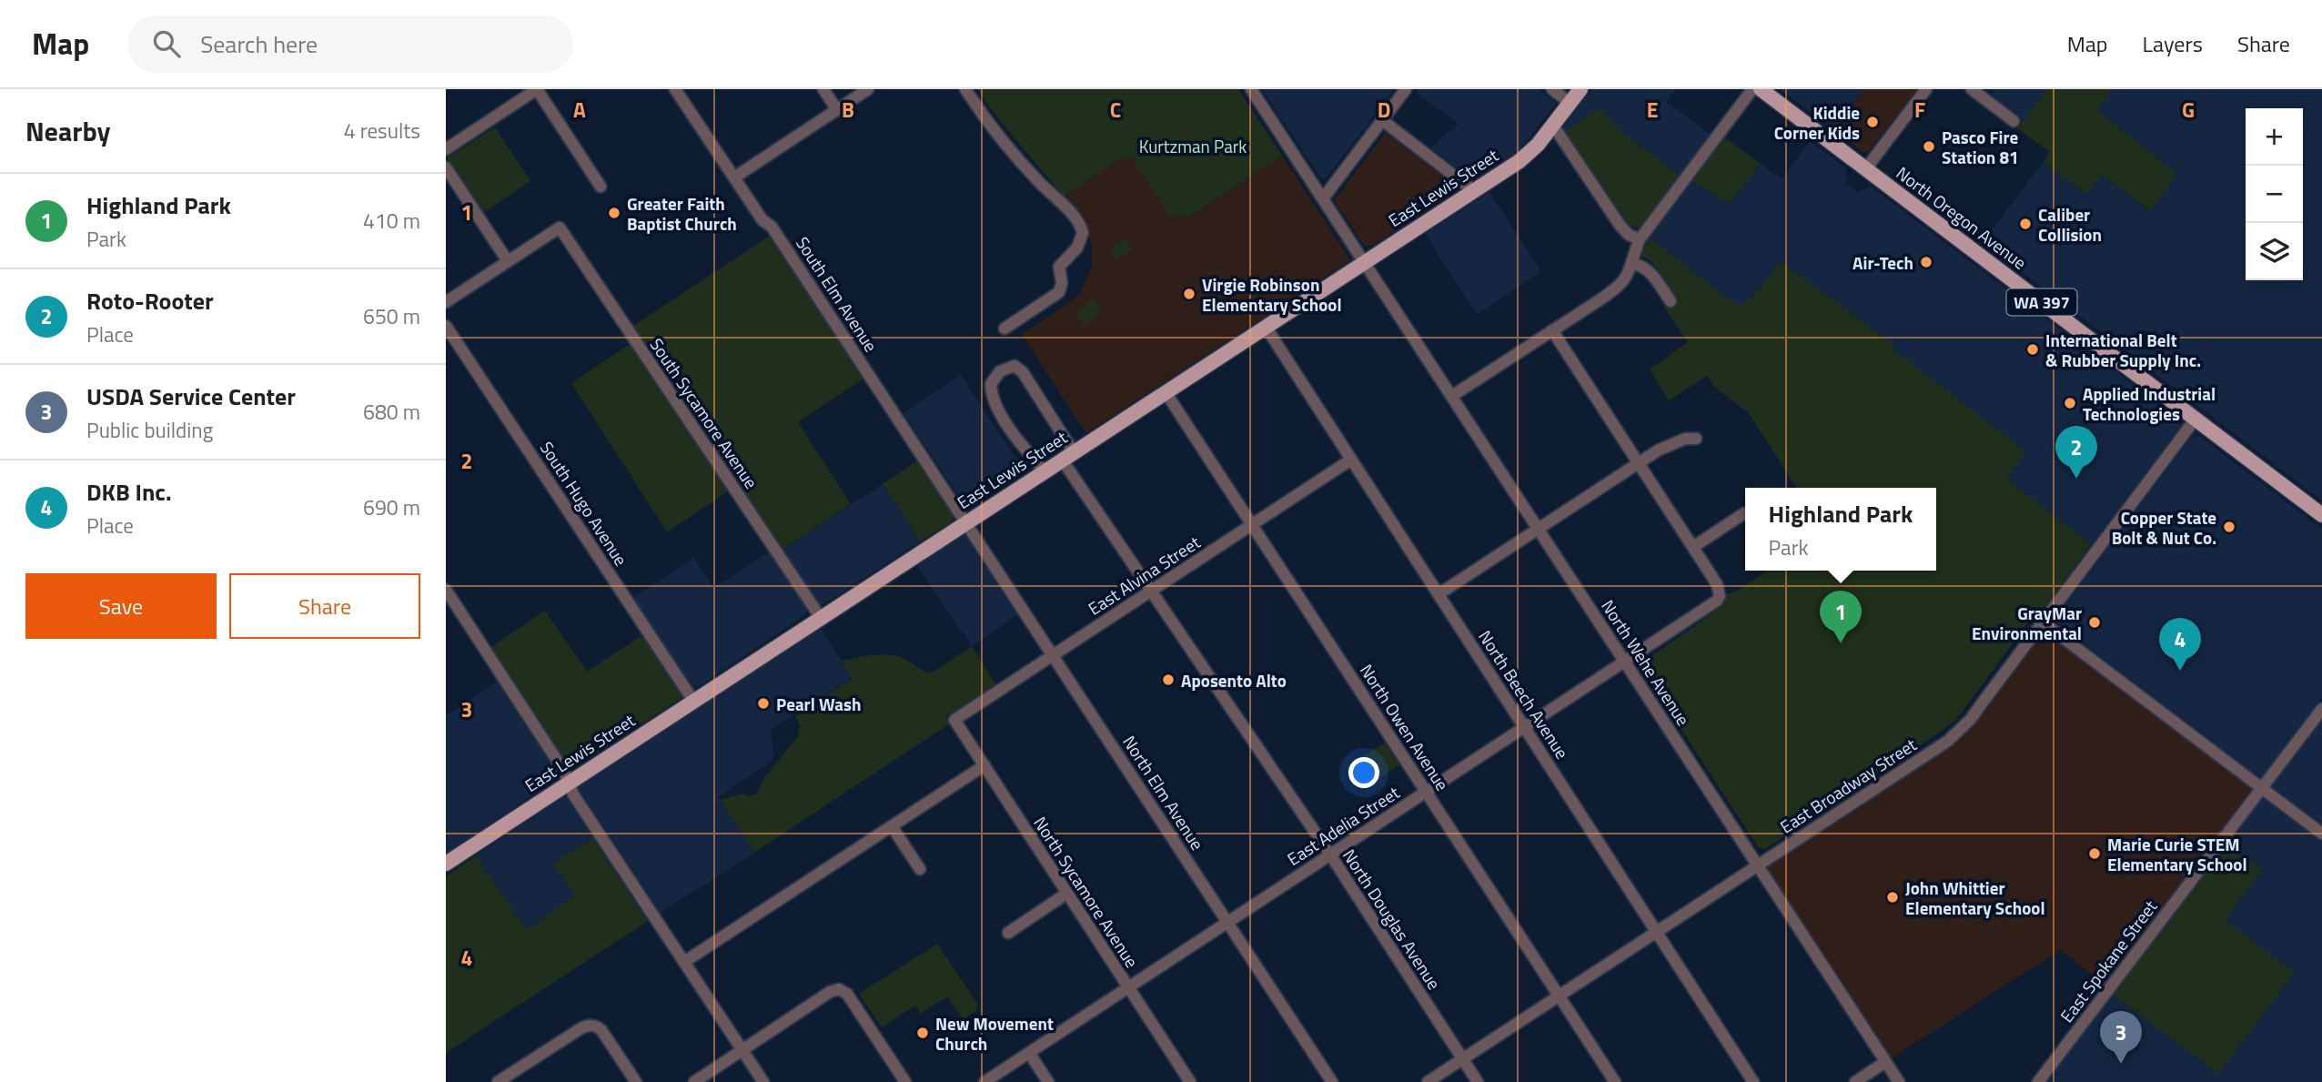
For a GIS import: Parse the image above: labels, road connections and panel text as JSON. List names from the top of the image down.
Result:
{
  "streets": {
    "main road": ["East Lewis Street", "North Oregon Avenue", "WA 397"],
    "street": [
      "South Elm Avenue",
      "South Sycamore Avenue",
      "South Hugo Avenue",
      "East Alvina Street",
      "North Wehe Avenue",
      "North Beech Avenue",
      "North Owen Avenue",
      "East Broadway Street",
      "North Elm Avenue",
      "East Adelia Street",
      "North Sycamore Avenue",
      "North Douglas Avenue",
      "East Spokane Street"
    ]
  },
  "crossings": [
    ["East Lewis Street", "South Elm Avenue"],
    ["East Lewis Street", "South Sycamore Avenue"],
    ["East Lewis Street", "South Hugo Avenue"],
    ["East Lewis Street", "North Wehe Avenue"],
    ["East Lewis Street", "North Beech Avenue"],
    ["East Lewis Street", "North Owen Avenue"],
    ["East Lewis Street", "North Elm Avenue"],
    ["East Lewis Street", "North Douglas Avenue"],
    ["North Oregon Avenue", "East Broadway Street"],
    ["South Elm Avenue", "North Elm Avenue"],
    ["East Alvina Street", "North Beech Avenue"],
    ["East Alvina Street", "North Owen Avenue"],
    ["East Alvina Street", "North Elm Avenue"],
    ["East Alvina Street", "North Sycamore Avenue"],
    ["East Alvina Street", "North Douglas Avenue"],
    ["North Wehe Avenue", "East Broadway Street"],
    ["North Wehe Avenue", "East Adelia Street"],
    ["North Beech Avenue", "East Broadway Street"],
    ["North Beech Avenue", "East Adelia Street"],
    ["North Owen Avenue", "East Broadway Street"],
    ["North Owen Avenue", "East Adelia Street"],
    ["East Broadway Street", "North Douglas Avenue"],
    ["North Elm Avenue", "East Adelia Street"],
    ["East Adelia Street", "North Sycamore Avenue"],
    ["East Adelia Street", "North Douglas Avenue"]
  ],
  "parks": ["Kurtzman Park"],
  "places": [
    "Kiddie Corner Kids",
    "Pasco Fire Station 81",
    "Greater Faith Baptist Church",
    "Caliber Collision",
    "Air-Tech",
    "Virgie Robinson Elementary School",
    "International Belt & Rubber Supply Inc.",
    "Applied Industrial Technologies",
    "Copper State Bolt & Nut Co.",
    "GrayMar Environmental",
    "Aposento Alto",
    "Pearl Wash",
    "Marie Curie STEM Elementary School",
    "John Whittier Elementary School",
    "New Movement Church"
  ],
  "page": {
    "header": "Map",
    "search": "Search here",
    "nav": ["Map", "Layers", "Share"],
    "heading": ["Nearby", "4 results"],
    "map_buttons": ["+", "−"],
    "list": [
      {
        "mark": "1",
        "name": "Highland Park",
        "note": "Park",
        "value": "410 m"
      },
      {
        "mark": "2",
        "name": "Roto-Rooter",
        "note": "Place",
        "value": "650 m"
      },
      {
        "mark": "3",
        "name": "USDA Service Center",
        "note": "Public building",
        "value": "680 m"
      },
      {
        "mark": "4",
        "name": "DKB Inc.",
        "note": "Place",
        "value": "690 m"
      }
    ],
    "pins": [
      "2",
      "1",
      "4",
      "3"
    ],
    "popup": ["Highland Park", "Park"],
    "buttons": ["Save", "Share"]
  },
  "grid": {
    "columns": [
      "A",
      "B",
      "C",
      "D",
      "E",
      "F",
      "G"
    ],
    "rows": [
      "1",
      "2",
      "3",
      "4"
    ]
  }
}
